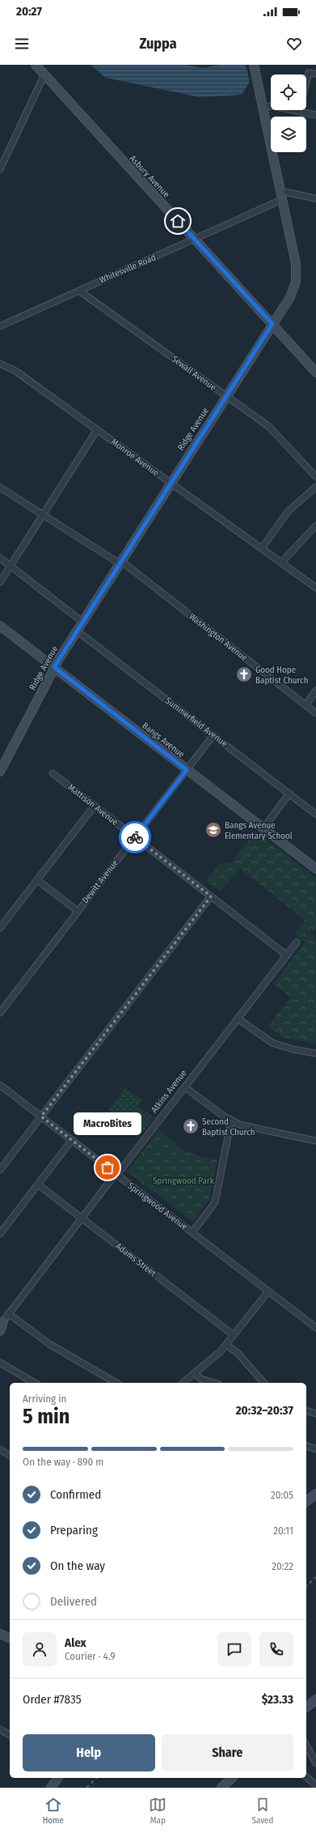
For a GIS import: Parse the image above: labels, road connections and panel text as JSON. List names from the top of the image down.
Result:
{
  "streets": {
    "street": [
      "Asbury Avenue",
      "Whitesville Road",
      "Sewall Avenue",
      "Ridge Avenue",
      "Monroe Avenue",
      "Washington Avenue",
      "Summerfield Avenue",
      "Bangs Avenue",
      "Mattison Avenue",
      "Dewitt Avenue",
      "Atkins Avenue",
      "Springwood Avenue",
      "Adams Street"
    ]
  },
  "crossings": [
    ["Asbury Avenue", "Whitesville Road"],
    ["Asbury Avenue", "Ridge Avenue"],
    ["Whitesville Road", "Sewall Avenue"],
    ["Whitesville Road", "Ridge Avenue"],
    ["Sewall Avenue", "Ridge Avenue"],
    ["Ridge Avenue", "Monroe Avenue"],
    ["Ridge Avenue", "Washington Avenue"],
    ["Ridge Avenue", "Summerfield Avenue"],
    ["Ridge Avenue", "Bangs Avenue"],
    ["Summerfield Avenue", "Dewitt Avenue"],
    ["Bangs Avenue", "Dewitt Avenue"],
    ["Mattison Avenue", "Dewitt Avenue"],
    ["Mattison Avenue", "Atkins Avenue"],
    ["Atkins Avenue", "Springwood Avenue"],
    ["Atkins Avenue", "Adams Street"]
  ],
  "parks": ["Springwood Park"],
  "places": {
    "church": ["Good Hope Baptist Church", "Second Baptist Church"],
    "school or university": ["Bangs Avenue Elementary School"],
    "other": ["MacroBites"]
  },
  "page": {
    "status": "20:27",
    "header": "Zuppa",
    "bubble": "MacroBites",
    "heading": ["5 min", "Arriving in", "20:32–20:37"],
    "panel": [
      "Alex",
      "Courier · 4.9",
      "Order #7835",
      "$23.33"
    ],
    "bar": "On the way · 890 m",
    "list": [
      ["Confirmed", "20:05"],
      ["Preparing", "20:11"],
      ["On the way", "20:22"],
      "Delivered"
    ],
    "buttons": ["Help", "Share"],
    "tabs": ["Home", "Map", "Saved"]
  }
}
